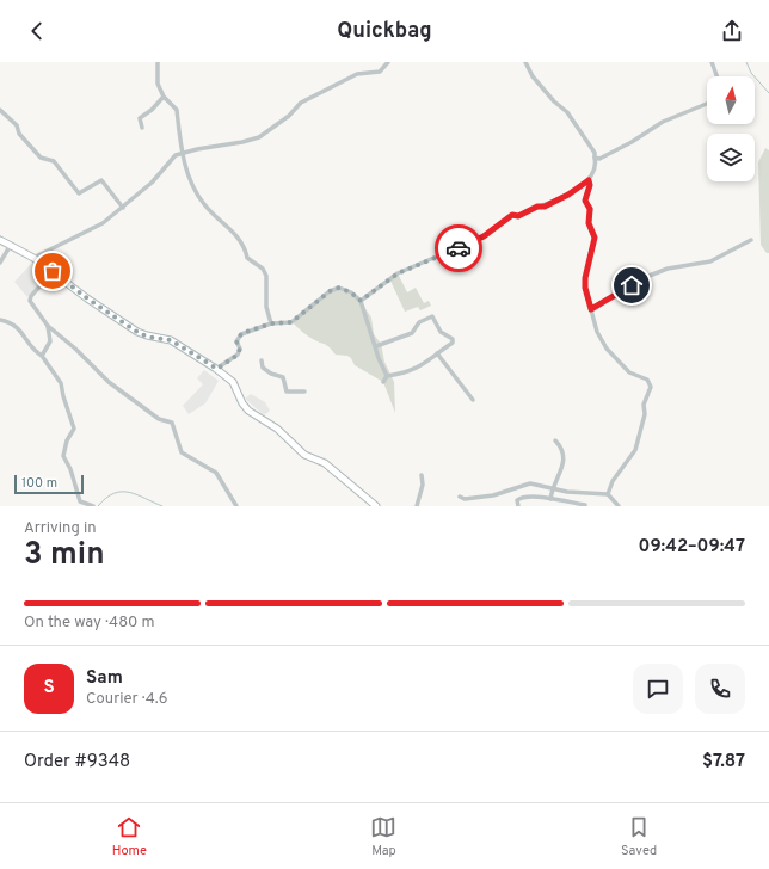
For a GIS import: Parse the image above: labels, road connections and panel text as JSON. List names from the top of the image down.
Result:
{
  "scale_bar": "100 m",
  "north": "top",
  "page": {
    "header": "Quickbag",
    "scale": "100 m",
    "heading": ["3 min", "Arriving in", "09:42–09:47"],
    "panel": [
      "Sam",
      "Courier · 4.6",
      "Order #9348",
      "$7.87"
    ],
    "bar": "On the way · 480 m",
    "round": "S",
    "tabs": ["Home", "Map", "Saved"]
  }
}
